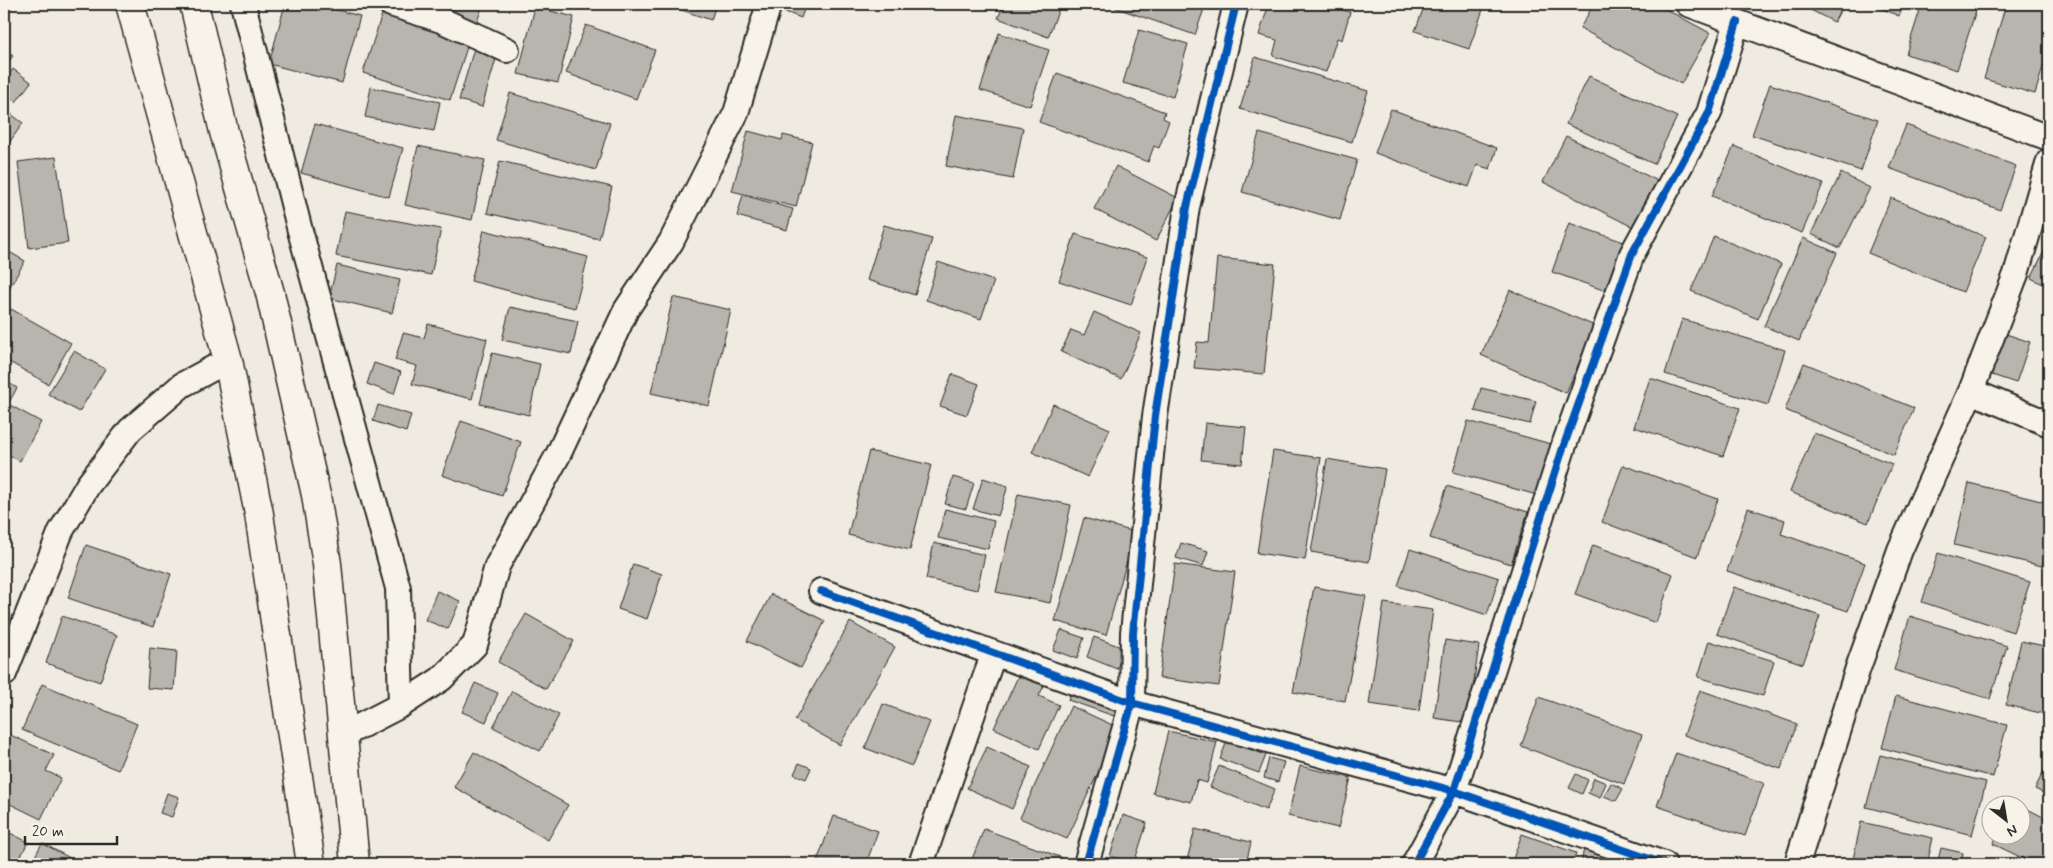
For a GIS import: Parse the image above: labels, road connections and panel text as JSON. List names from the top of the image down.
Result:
{
  "scale_bar": "20 m",
  "north": "bottom right"
}
